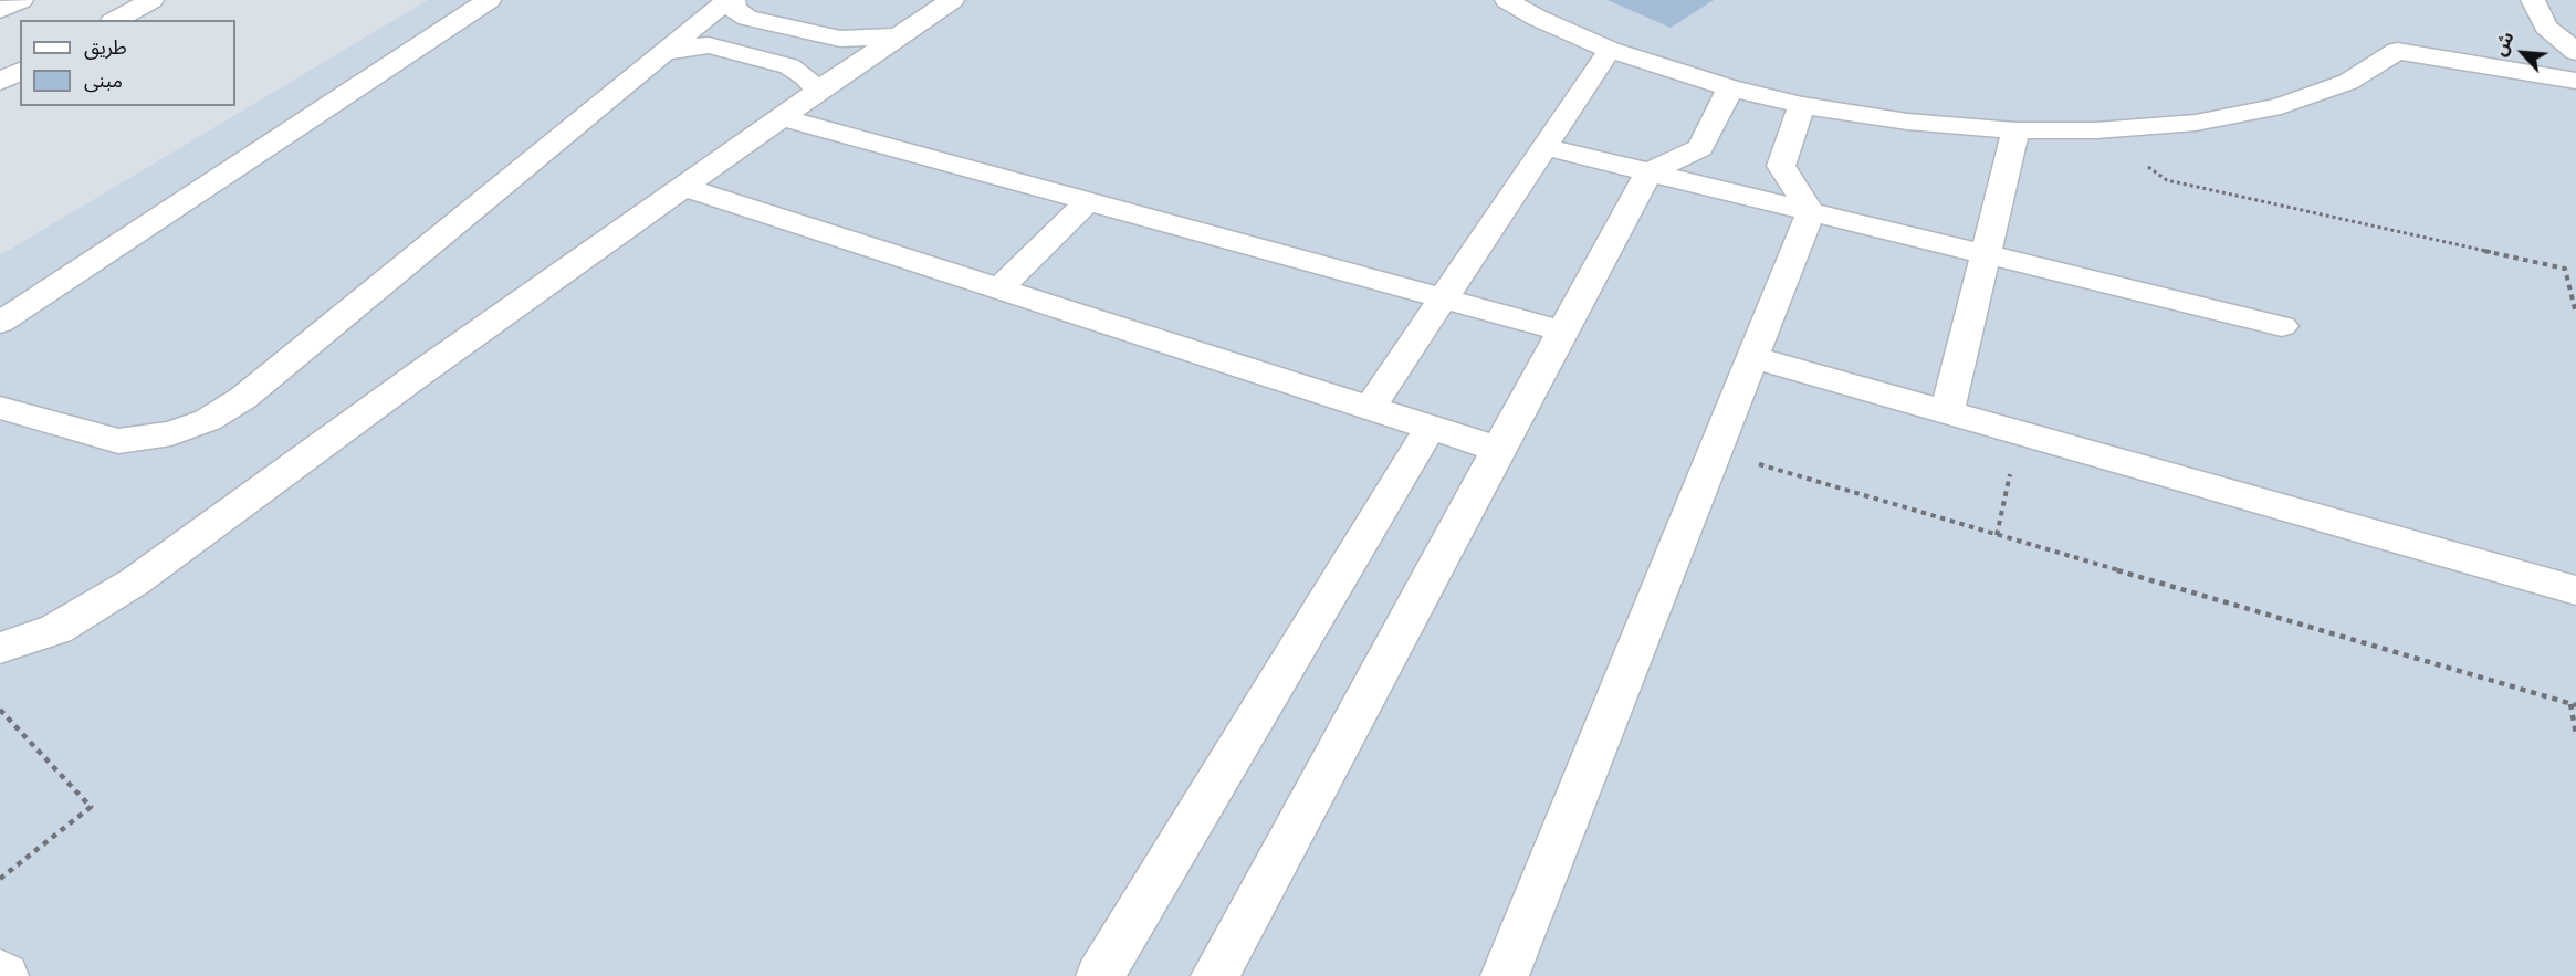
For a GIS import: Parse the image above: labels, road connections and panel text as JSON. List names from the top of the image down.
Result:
{
  "legend": ["طريق", "مبنى"],
  "north": "top left"
}
